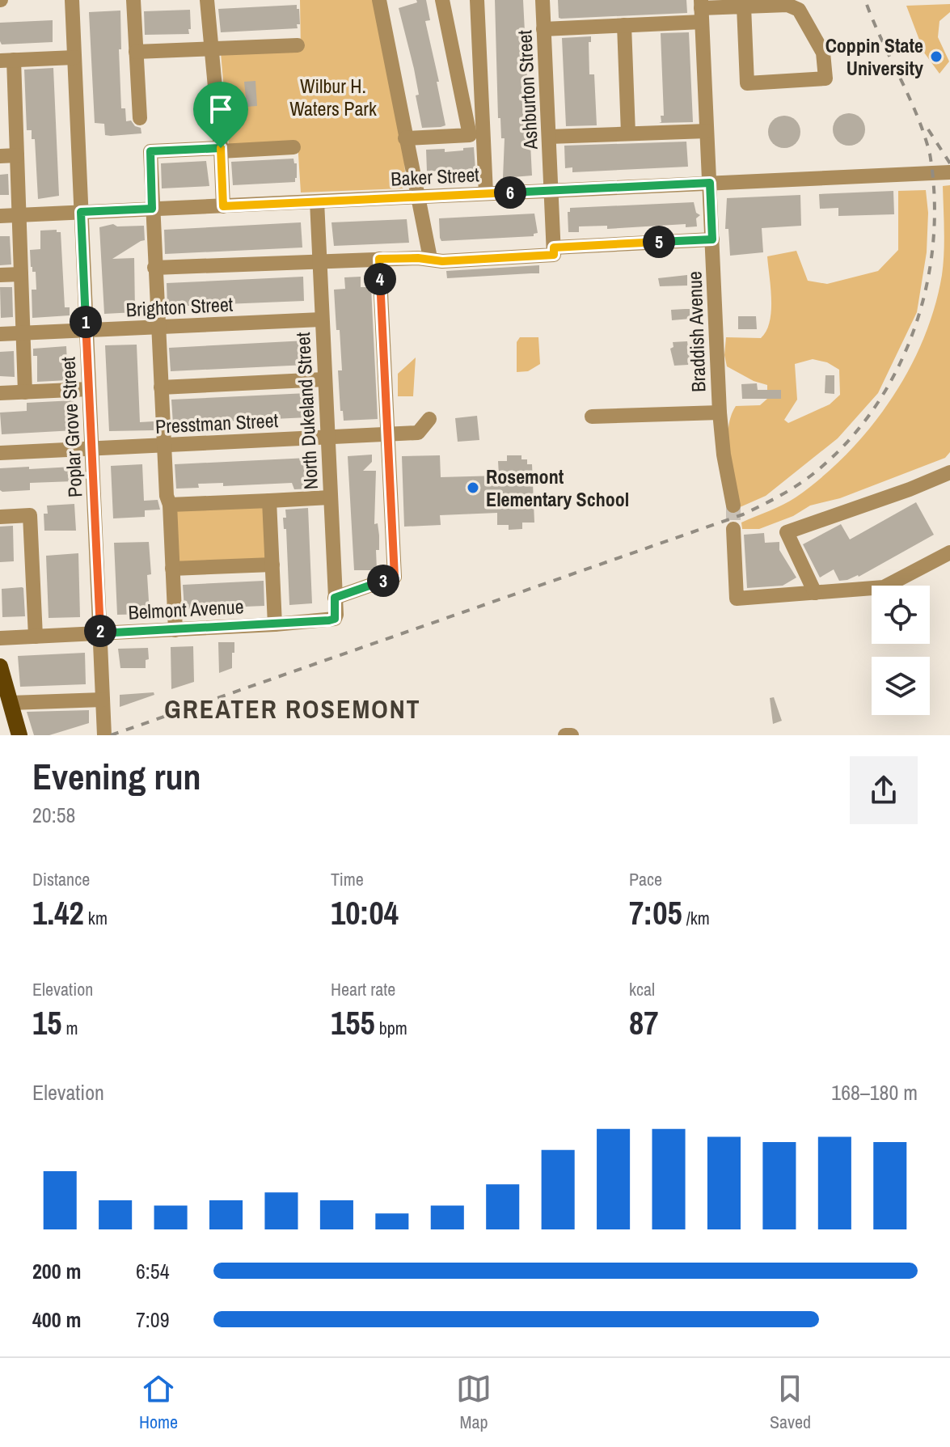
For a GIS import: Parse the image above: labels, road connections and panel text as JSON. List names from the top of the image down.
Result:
{
  "streets": {
    "street": [
      "Ashburton Street",
      "Baker Street",
      "Brighton Street",
      "Braddish Avenue",
      "North Dukeland Street",
      "Presstman Street",
      "Poplar Grove Street",
      "Belmont Avenue"
    ]
  },
  "crossings": [
    ["Ashburton Street", "Baker Street"],
    ["Baker Street", "Braddish Avenue"],
    ["Baker Street", "North Dukeland Street"],
    ["Baker Street", "Poplar Grove Street"],
    ["Brighton Street", "North Dukeland Street"],
    ["Brighton Street", "Poplar Grove Street"],
    ["North Dukeland Street", "Presstman Street"],
    ["North Dukeland Street", "Belmont Avenue"],
    ["Presstman Street", "Poplar Grove Street"],
    ["Poplar Grove Street", "Belmont Avenue"]
  ],
  "districts": ["GREATER ROSEMONT"],
  "parks": ["Wilbur H. Waters Park"],
  "places": ["Coppin State University", "Rosemont Elementary School"],
  "page": {
    "pins": [
      "6",
      "5",
      "4",
      "1",
      "3",
      "2"
    ],
    "heading": ["Evening run", "20:58"],
    "stats": [
      ["Distance", "1.42 km"],
      ["Time", "10:04"],
      ["Pace", "7:05 /km"],
      ["Elevation", "15 m"],
      ["Heart rate", "155 bpm"],
      ["kcal", "87"]
    ],
    "chart": ["Elevation", "168–180 m"],
    "list": [
      {
        "name": "200 m",
        "note": "6:54"
      },
      {
        "name": "400 m",
        "note": "7:09"
      }
    ],
    "tabs": ["Home", "Map", "Saved"]
  }
}
